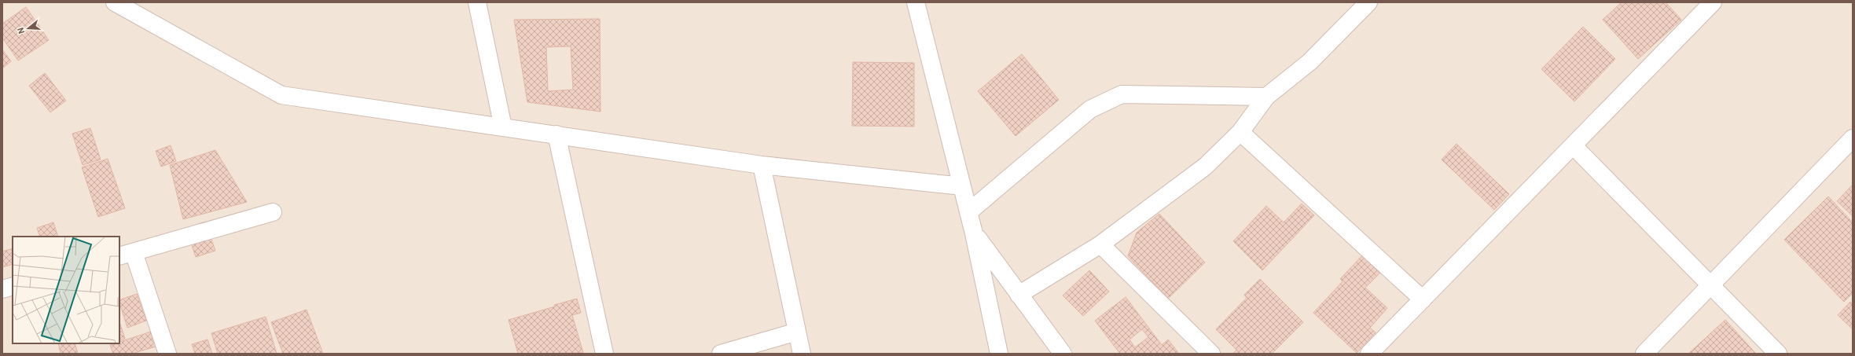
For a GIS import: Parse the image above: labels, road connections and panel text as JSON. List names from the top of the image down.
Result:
{
  "north": "left"
}
